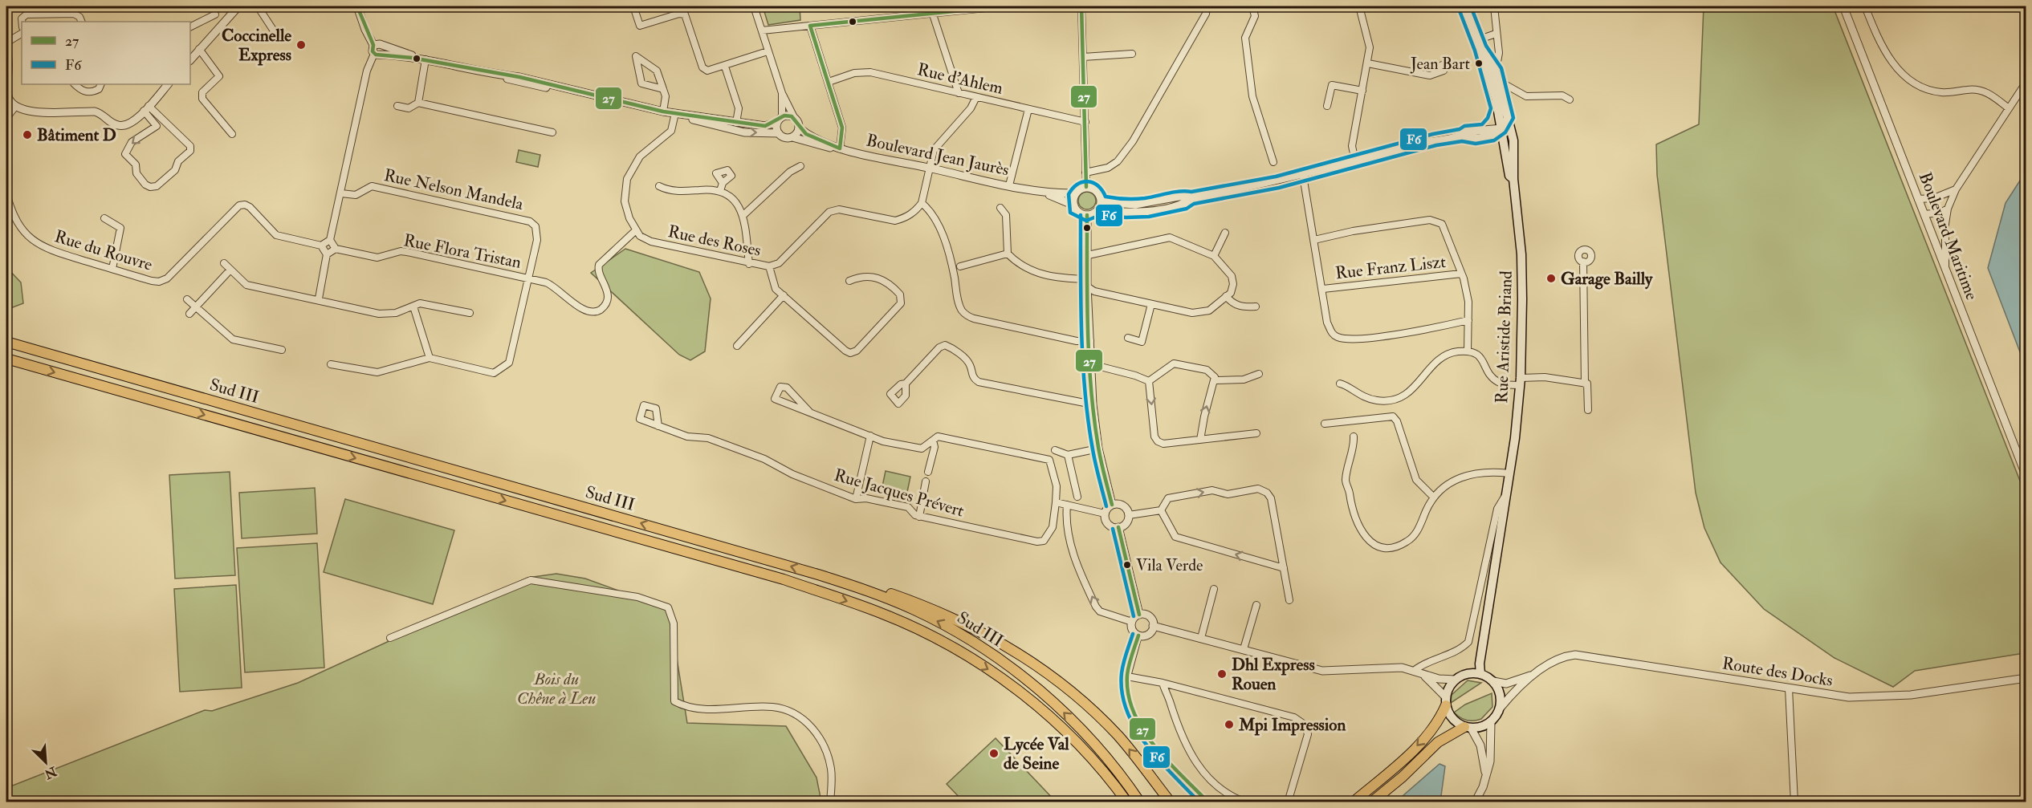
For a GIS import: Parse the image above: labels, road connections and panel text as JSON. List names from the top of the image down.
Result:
{
  "streets": {
    "highway": ["Sud III"],
    "main road": ["Rue Aristide Briand"],
    "street": [
      "Rue d'Ahlem",
      "Boulevard Jean Jaurès",
      "Rue Nelson Mandela",
      "Boulevard Maritime",
      "Rue des Roses",
      "Rue du Rouvre",
      "Rue Flora Tristan",
      "Rue Franz Liszt",
      "Rue Jacques Prévert",
      "Route des Docks"
    ]
  },
  "crossings": [
    ["Rue Nelson Mandela", "Rue Flora Tristan"],
    ["Rue des Roses", "Rue Flora Tristan"]
  ],
  "parks": ["Bois du Chêne à Leu"],
  "places": [
    "Coccinelle Express",
    "Jean Bart",
    "Bâtiment D",
    "Garage Bailly",
    "Vila Verde",
    "Dhl Express Rouen",
    "Mpi Impression",
    "Lycée Val de Seine"
  ],
  "lines": ["transit line 27", "transit line F6"],
  "legend": ["27", "F6"],
  "north": "bottom right"
}
